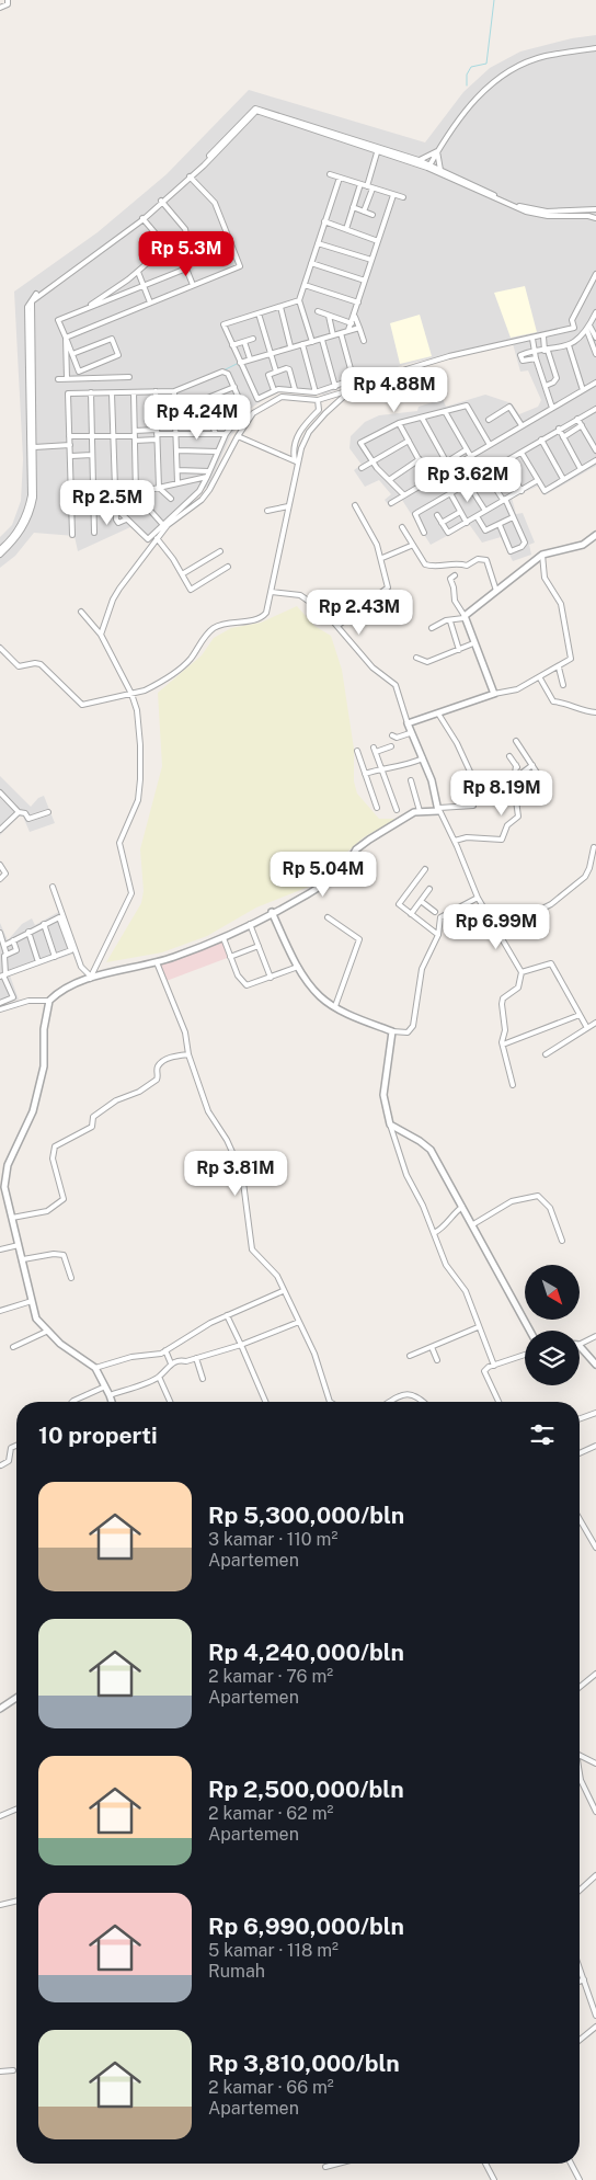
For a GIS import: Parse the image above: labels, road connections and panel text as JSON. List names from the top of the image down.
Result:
{
  "north": "bottom right",
  "page": {
    "price": [
      "Rp 5.3M",
      "Rp 4.88M",
      "Rp 4.24M",
      "Rp 3.62M",
      "Rp 2.5M",
      "Rp 2.43M",
      "Rp 8.19M",
      "Rp 5.04M",
      "Rp 6.99M",
      "Rp 3.81M"
    ],
    "heading": "10 properti",
    "list": [
      {
        "name": "Rp 5,300,000/bln",
        "note": "3 kamar · 110 m² · Apartemen"
      },
      {
        "name": "Rp 4,240,000/bln",
        "note": "2 kamar · 76 m² · Apartemen"
      },
      {
        "name": "Rp 2,500,000/bln",
        "note": "2 kamar · 62 m² · Apartemen"
      },
      {
        "name": "Rp 6,990,000/bln",
        "note": "5 kamar · 118 m² · Rumah"
      },
      {
        "name": "Rp 3,810,000/bln",
        "note": "2 kamar · 66 m² · Apartemen"
      }
    ]
  }
}
